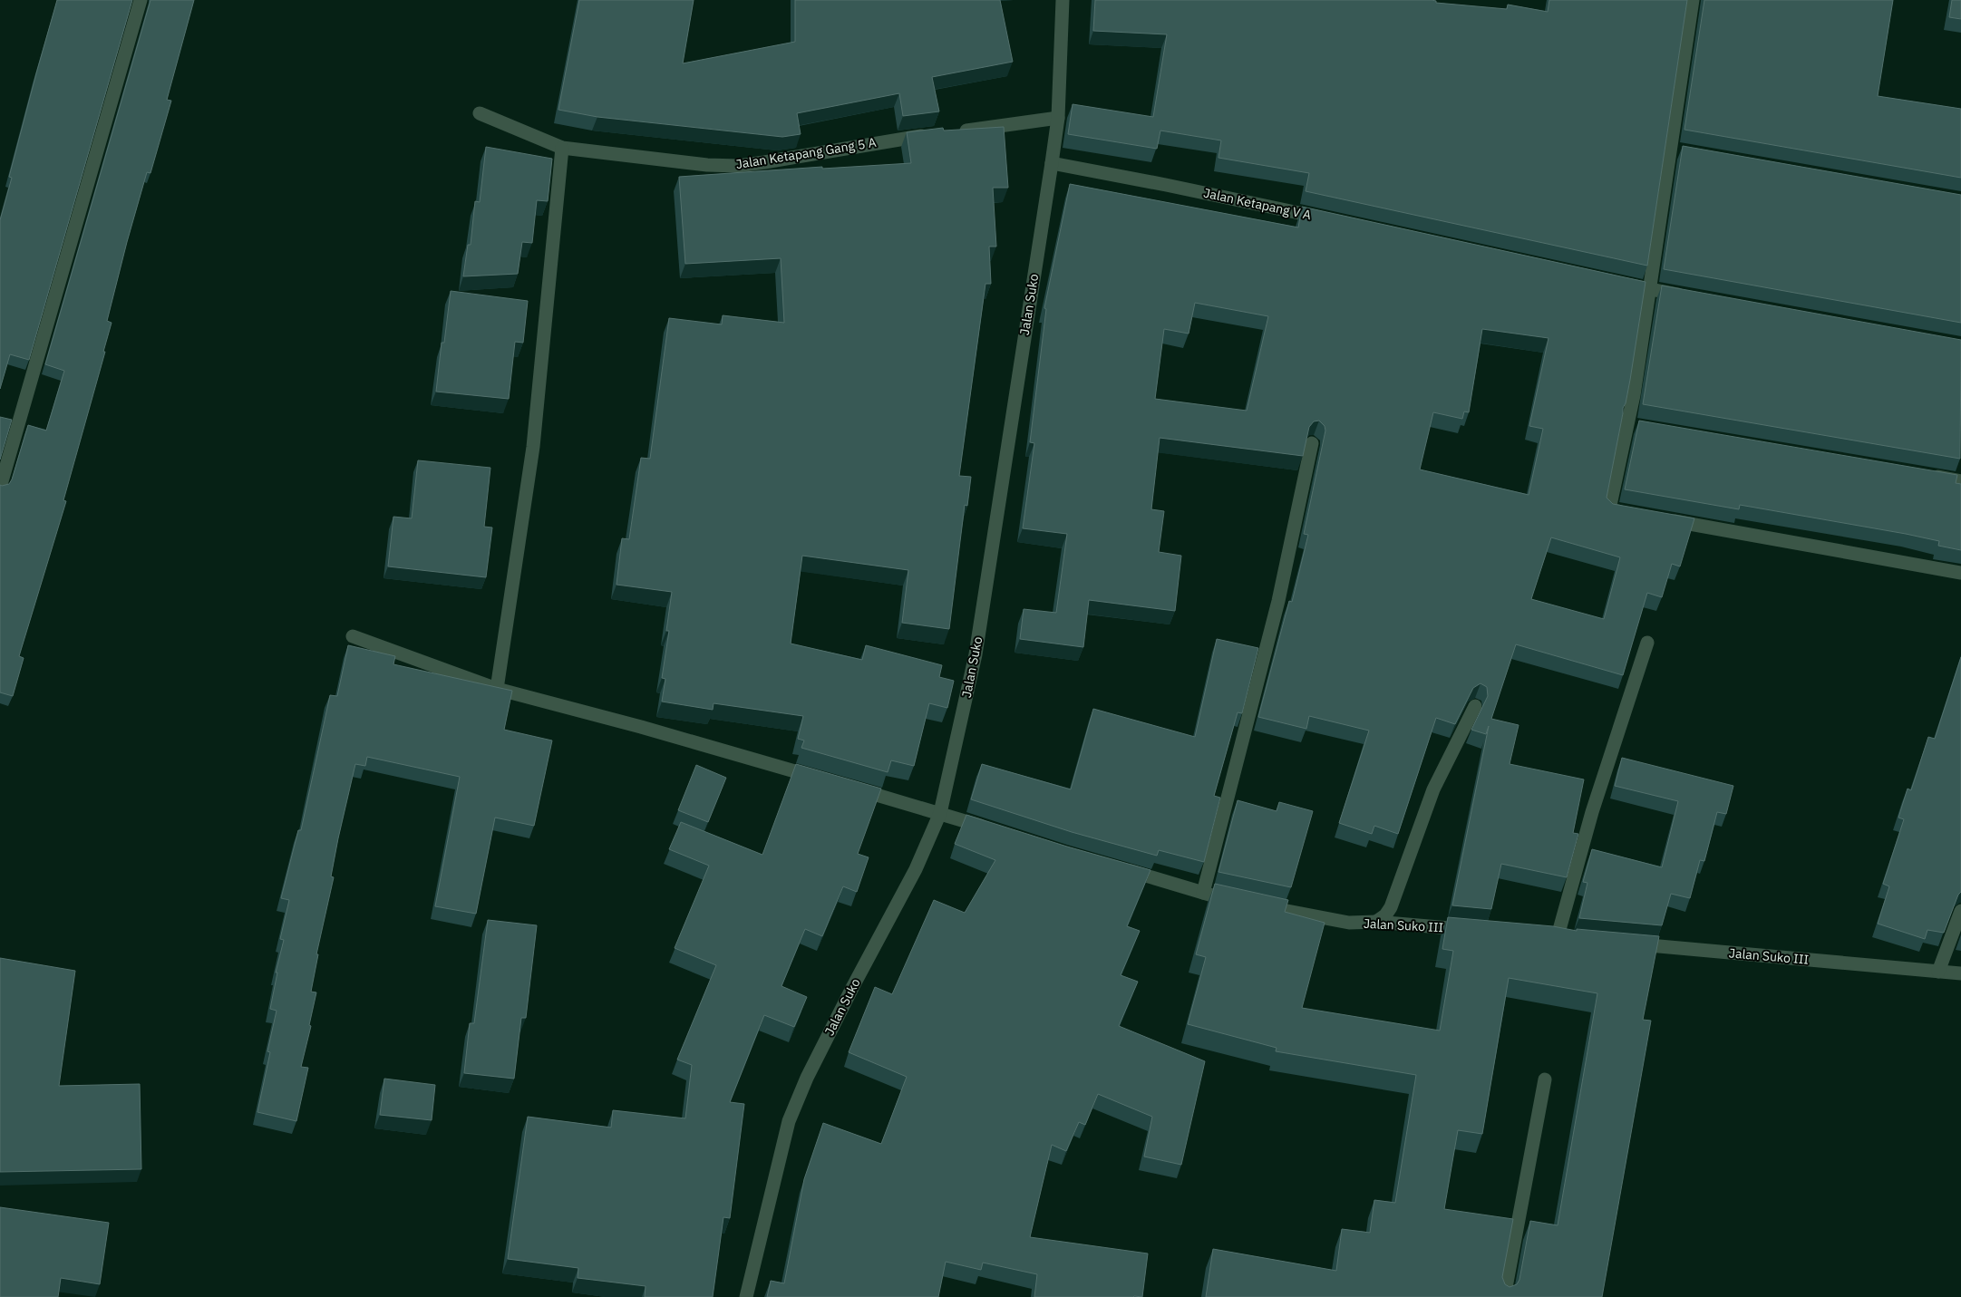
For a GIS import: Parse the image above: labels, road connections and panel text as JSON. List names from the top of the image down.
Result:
{
  "streets": {
    "street": [
      "Jalan Ketapang Gang 5 A",
      "Jalan Ketapang V A",
      "Jalan Suko",
      "Jalan Suko III"
    ]
  },
  "crossings": [
    ["Jalan Ketapang V A", "Jalan Suko"]
  ]
}
